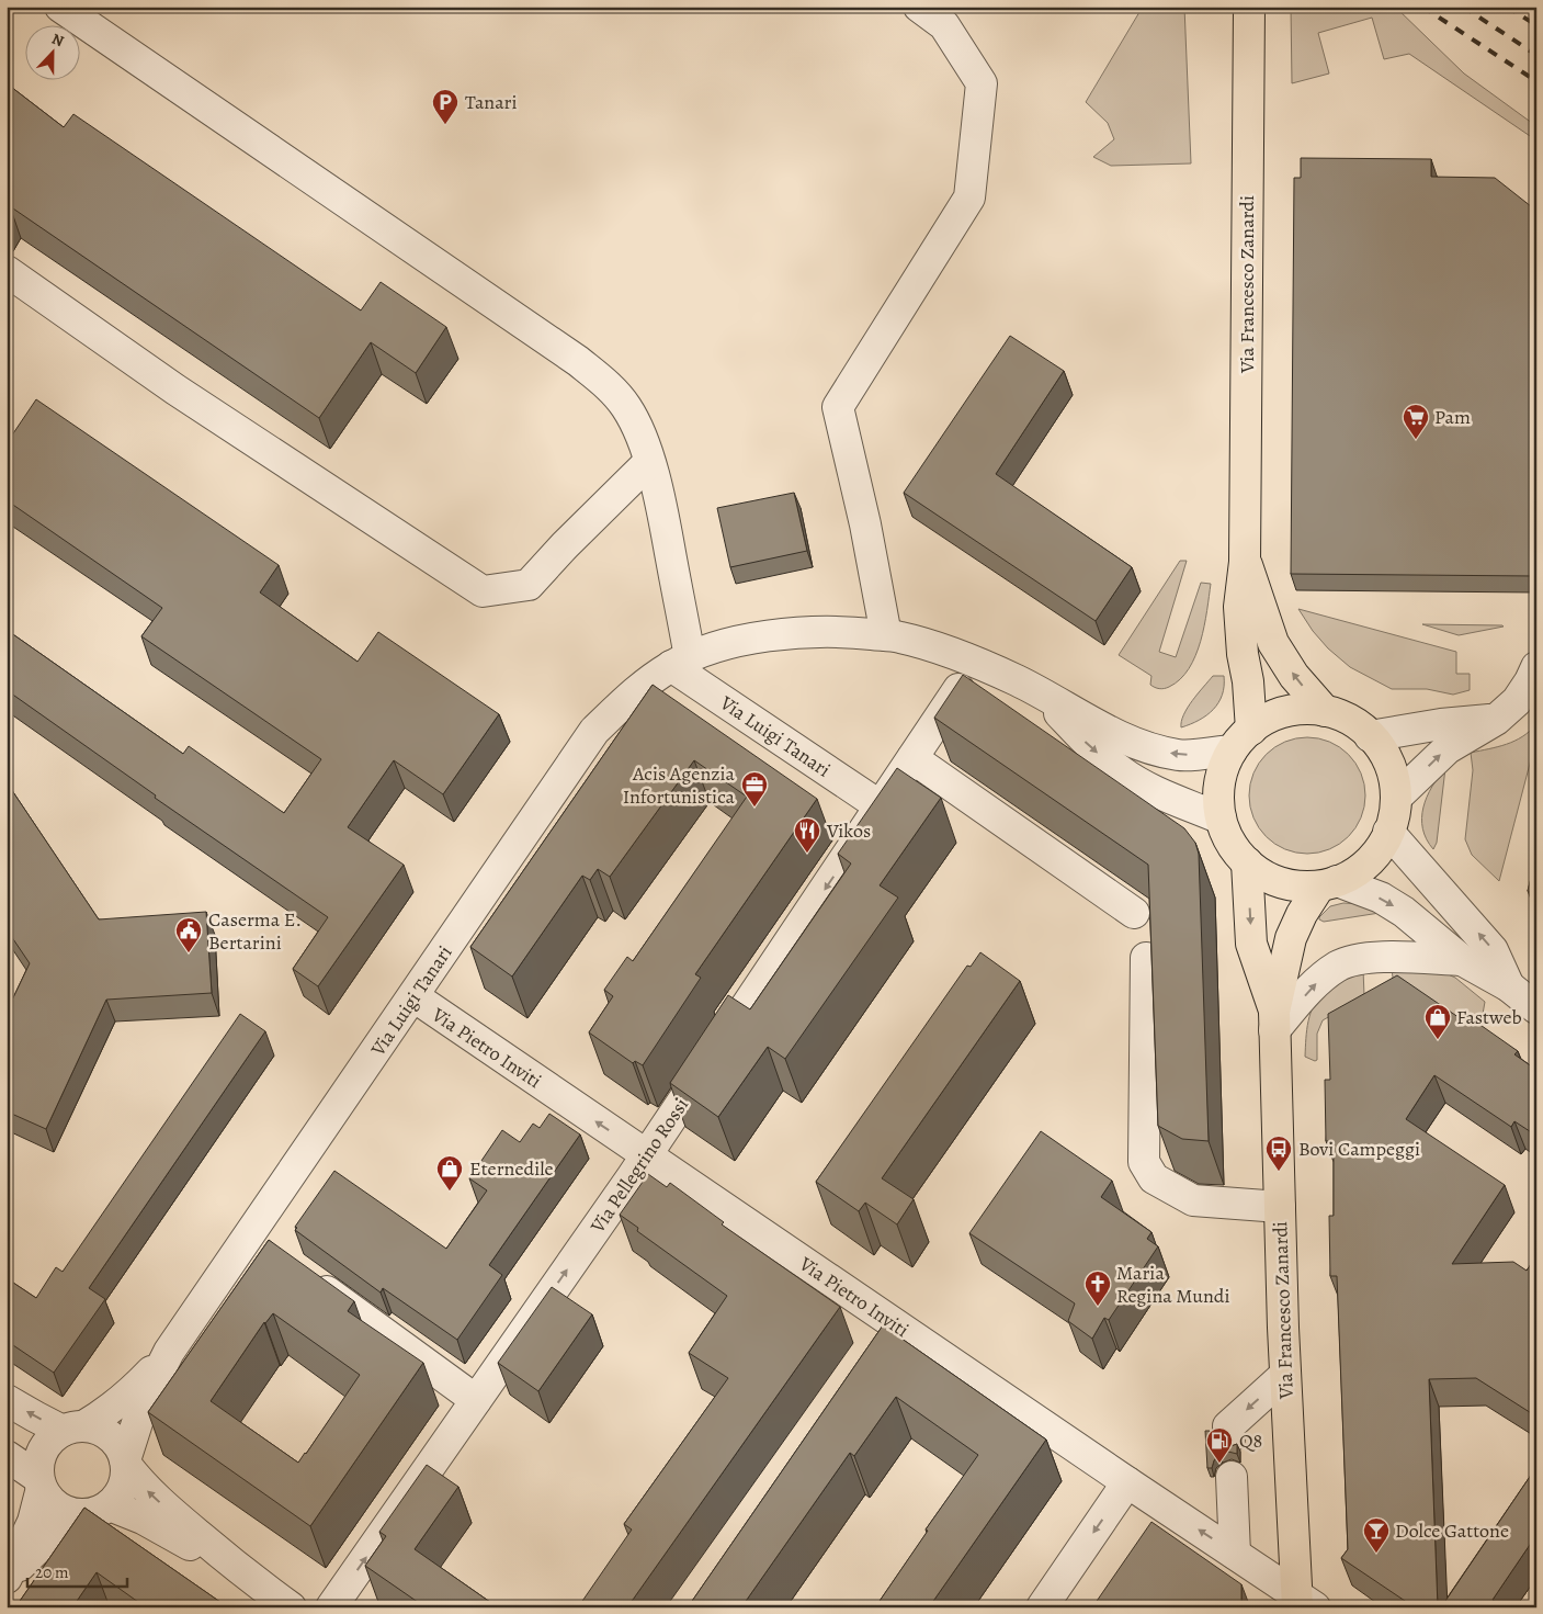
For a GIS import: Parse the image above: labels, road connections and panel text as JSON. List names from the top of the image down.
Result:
{
  "streets": {
    "main road": ["Via Francesco Zanardi"],
    "street": ["Via Luigi Tanari", "Via Pietro Inviti", "Via Pellegrino Rossi"]
  },
  "crossings": [
    ["Via Francesco Zanardi", "Via Luigi Tanari"],
    ["Via Francesco Zanardi", "Via Pietro Inviti"],
    ["Via Luigi Tanari", "Via Pietro Inviti"],
    ["Via Luigi Tanari", "Via Pellegrino Rossi"],
    ["Via Pietro Inviti", "Via Pellegrino Rossi"]
  ],
  "one_way": ["Via Pietro Inviti"],
  "places": {
    "parking": ["Tanari"],
    "supermarket": ["Pam"],
    "office": ["Acis Agenzia Infortunistica"],
    "restaurant": ["Vikos"],
    "public building": ["Caserma E. Bertarini"],
    "shop": ["Fastweb", "Eternedile"],
    "bus stop": ["Bovi Campeggi"],
    "church": ["Maria Regina Mundi"],
    "fuel station": ["Q8"],
    "bar": ["Dolce Gattone"]
  },
  "scale_bar": "20 m",
  "north": "top"
}
